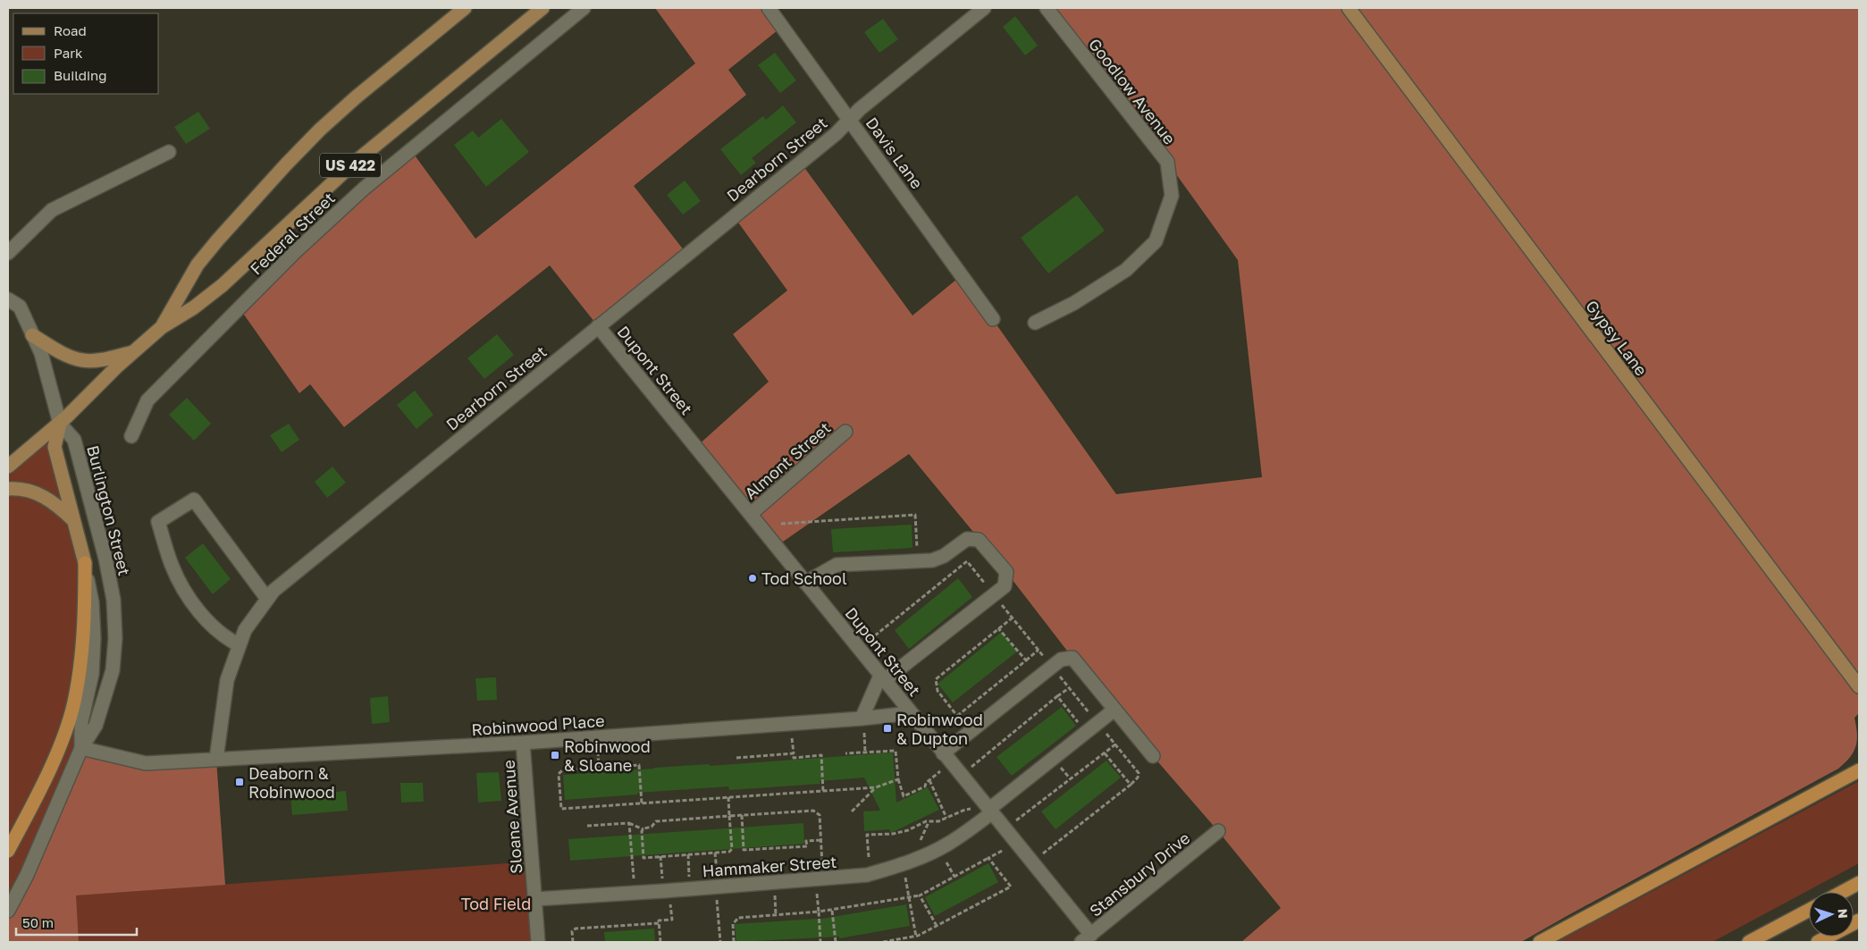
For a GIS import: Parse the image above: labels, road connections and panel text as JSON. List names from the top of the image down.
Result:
{
  "streets": {
    "main road": ["US 422", "Gypsy Lane", "Burlington Street"],
    "street": [
      "Goodlow Avenue",
      "Davis Lane",
      "Dearborn Street",
      "Federal Street",
      "Dupont Street",
      "Almont Street",
      "Robinwood Place",
      "Sloane Avenue",
      "Hammaker Street",
      "Stansbury Drive"
    ]
  },
  "crossings": [
    ["Davis Lane", "Dearborn Street"],
    ["Dearborn Street", "Dupont Street"],
    ["Dearborn Street", "Robinwood Place"],
    ["US 422", "Burlington Street"],
    ["Dupont Street", "Almont Street"],
    ["Dupont Street", "Robinwood Place"],
    ["Dupont Street", "Hammaker Street"],
    ["Dupont Street", "Stansbury Drive"],
    ["Robinwood Place", "Sloane Avenue"],
    ["Sloane Avenue", "Hammaker Street"]
  ],
  "parks": ["Tod Field"],
  "places": {
    "other": ["Tod School"],
    "transit": ["Robinwood & Dupton", "Robinwood & Sloane", "Deaborn & Robinwood"]
  },
  "legend": ["Road", "Park", "Building"],
  "scale_bar": "50 m",
  "north": "right"
}
